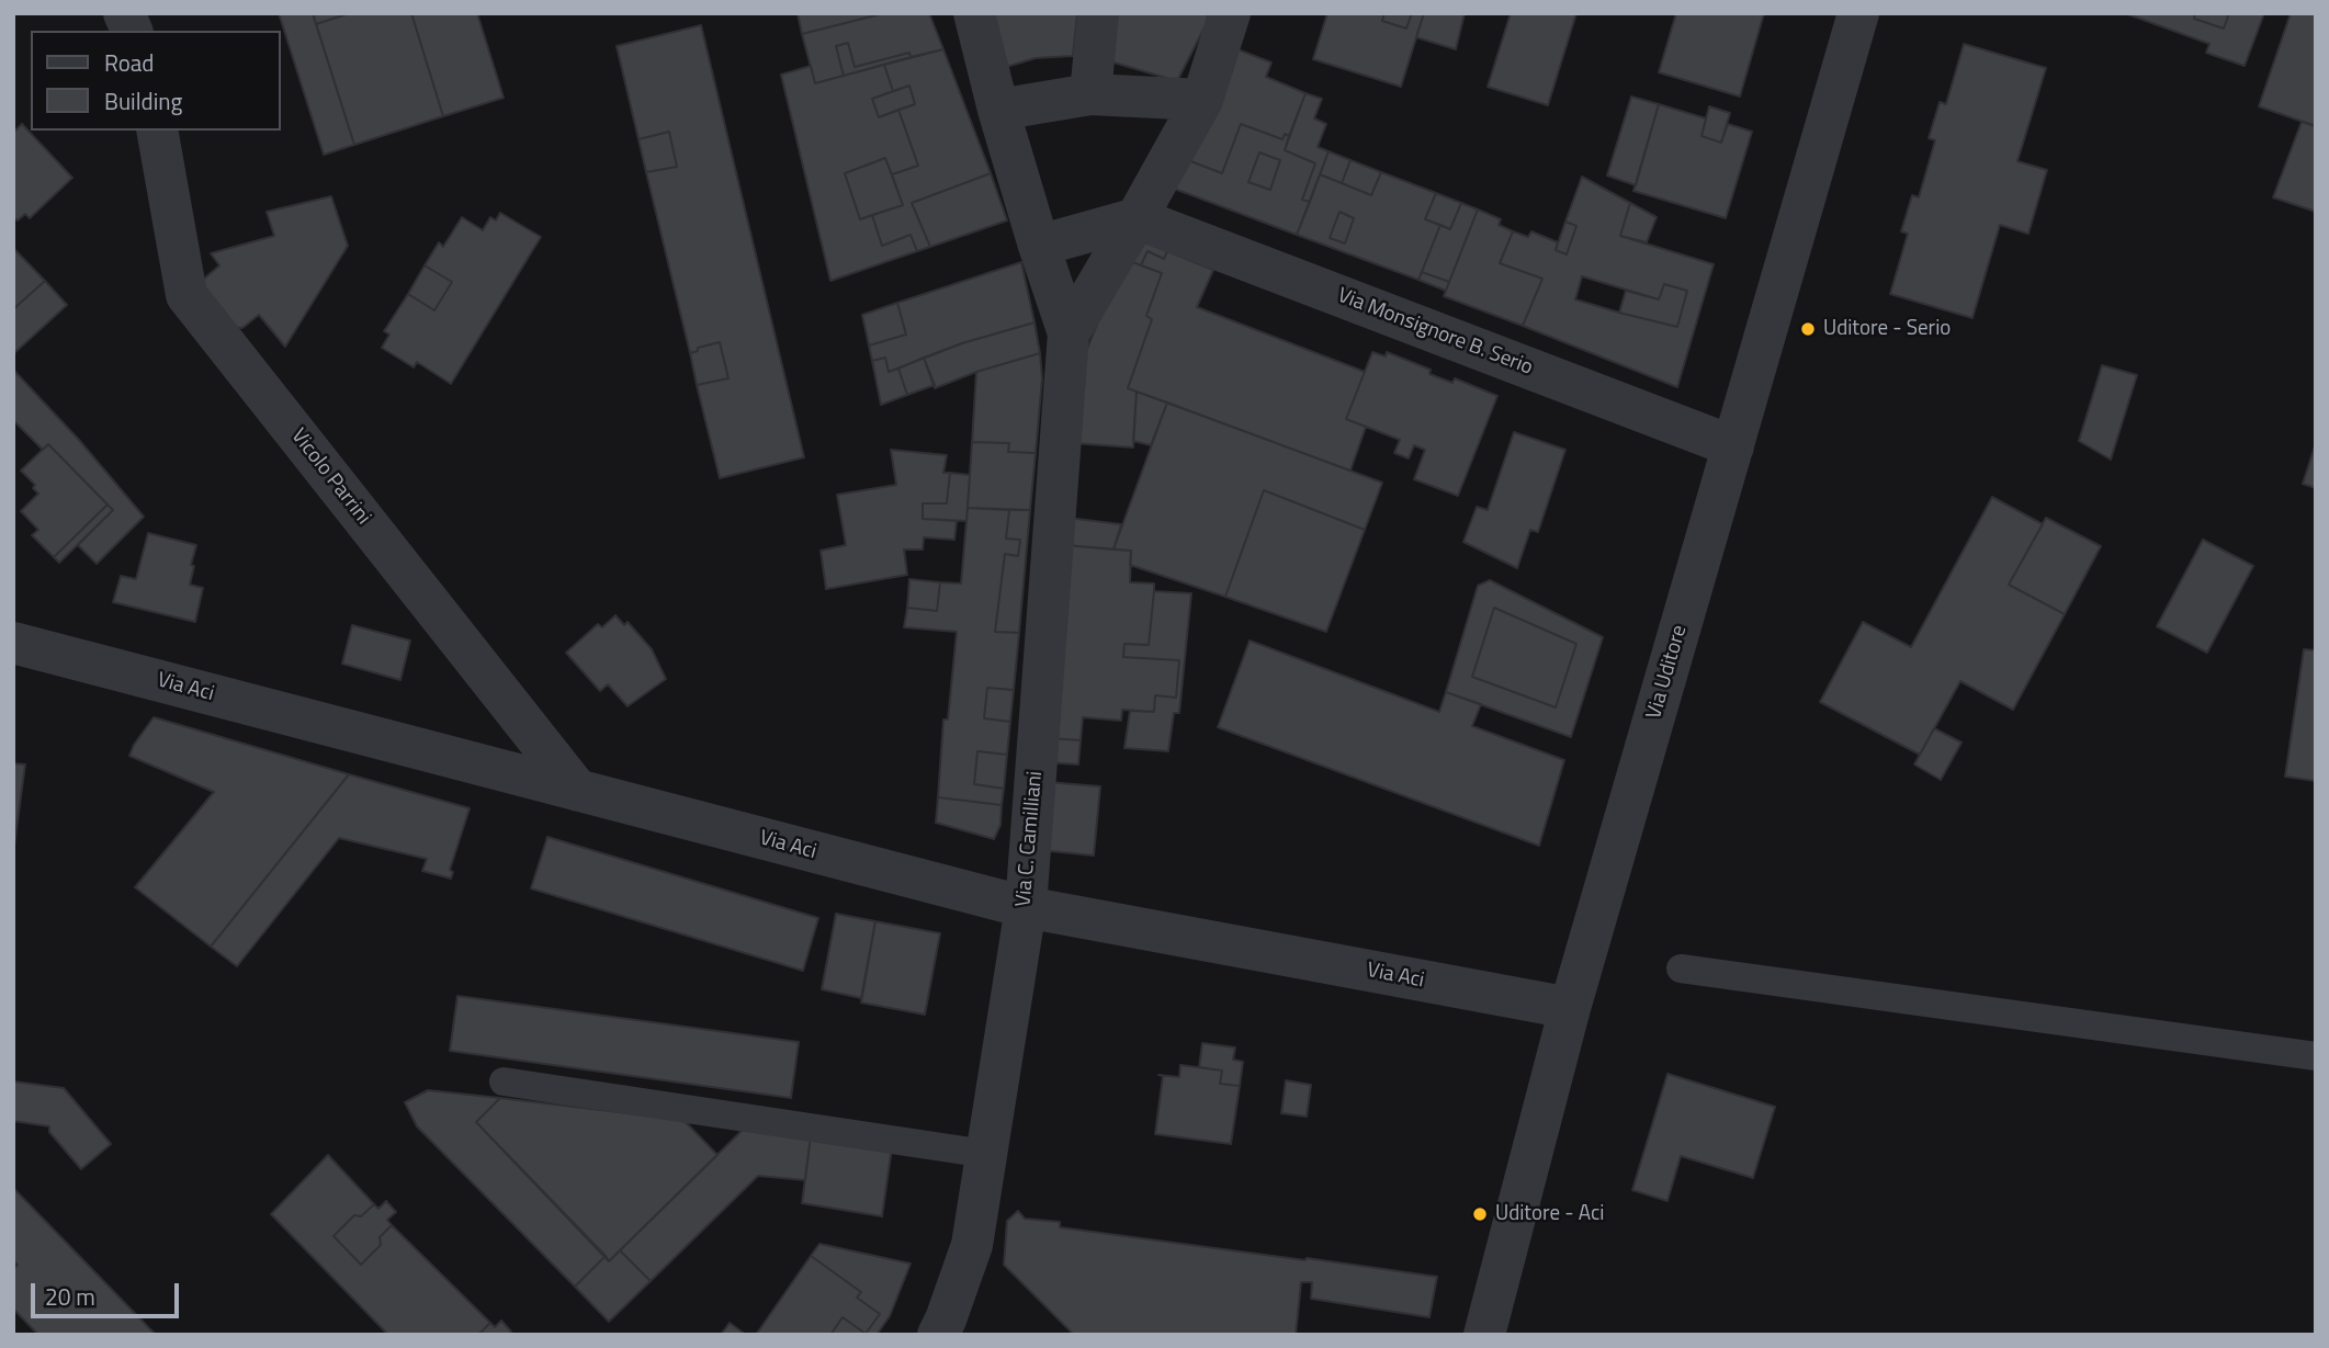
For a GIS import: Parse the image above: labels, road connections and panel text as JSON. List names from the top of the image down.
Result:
{
  "streets": {
    "street": [
      "Via Monsignore B. Serio",
      "Vicolo Parrini",
      "Via Uditore",
      "Via Aci",
      "Via C. Camilliani"
    ]
  },
  "crossings": [
    ["Via Monsignore B. Serio", "Via Uditore"],
    ["Vicolo Parrini", "Via Aci"],
    ["Via Uditore", "Via Aci"],
    ["Via Aci", "Via C. Camilliani"]
  ],
  "places": ["Uditore - Serio", "Uditore - Aci"],
  "legend": ["Road", "Building"],
  "scale_bar": "20 m"
}
